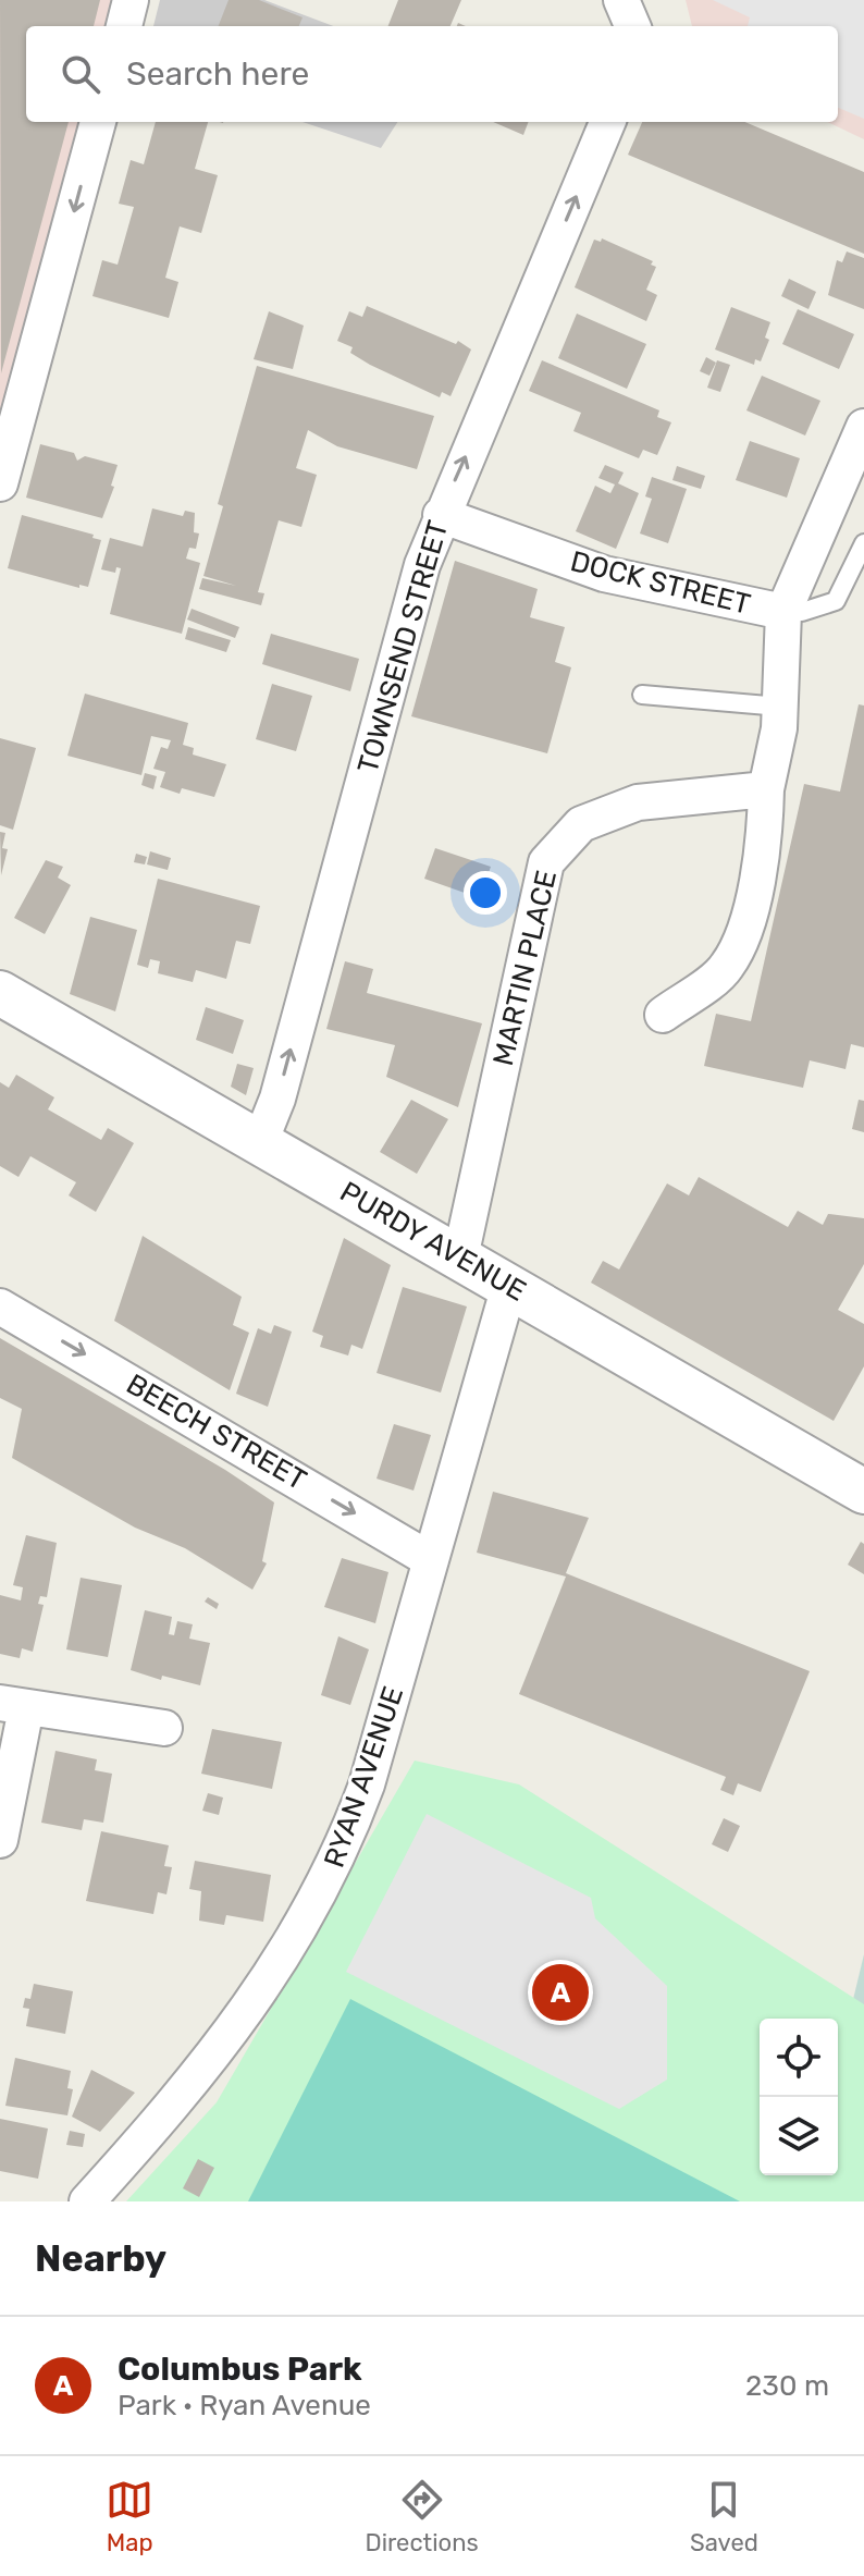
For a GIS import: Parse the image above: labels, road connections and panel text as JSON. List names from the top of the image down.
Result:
{
  "streets": {
    "street": [
      "DOCK STREET",
      "TOWNSEND STREET",
      "MARTIN PLACE",
      "PURDY AVENUE",
      "BEECH STREET",
      "RYAN AVENUE"
    ]
  },
  "crossings": [
    ["DOCK STREET", "TOWNSEND STREET"],
    ["TOWNSEND STREET", "PURDY AVENUE"],
    ["MARTIN PLACE", "PURDY AVENUE"],
    ["PURDY AVENUE", "RYAN AVENUE"],
    ["BEECH STREET", "RYAN AVENUE"]
  ],
  "one_way": ["TOWNSEND STREET", "BEECH STREET"],
  "page": {
    "search": "Search here",
    "pins": "A",
    "heading": "Nearby",
    "list": [
      {
        "mark": "A",
        "name": "Columbus Park",
        "note": "Park · Ryan Avenue",
        "value": "230 m"
      }
    ],
    "nav": ["Map", "Directions", "Saved"]
  }
}
